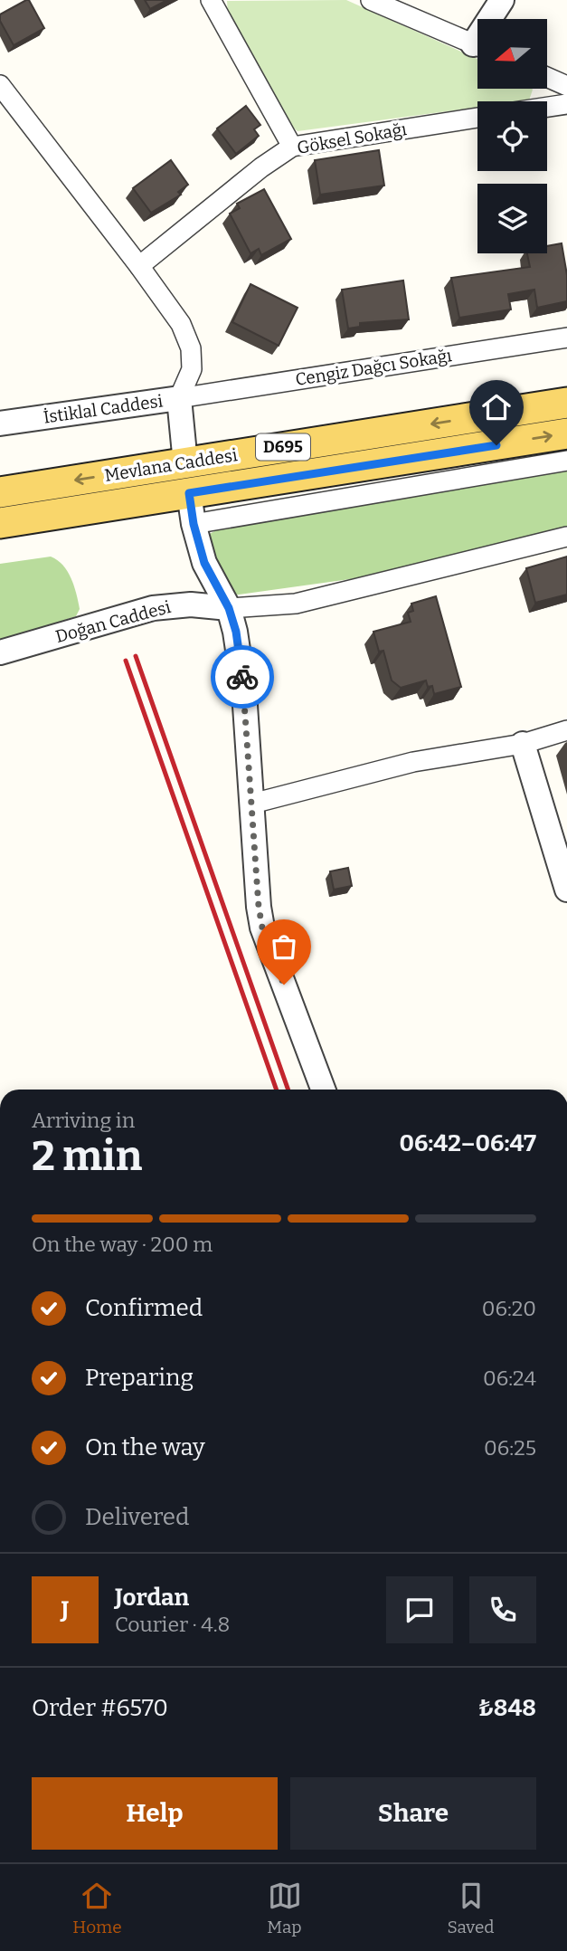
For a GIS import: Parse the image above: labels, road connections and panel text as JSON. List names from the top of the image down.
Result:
{
  "streets": {
    "main road": ["D695", "Mevlana Caddesi"],
    "street": [
      "Göksel Sokağı",
      "Cengiz Dağcı Sokağı",
      "İstiklal Caddesi",
      "Doğan Caddesi"
    ]
  },
  "crossings": [
    ["Cengiz Dağcı Sokağı", "İstiklal Caddesi"],
    ["İstiklal Caddesi", "Mevlana Caddesi"]
  ],
  "north": "left",
  "page": {
    "heading": ["2 min", "Arriving in", "06:42–06:47"],
    "panel": [
      "Jordan",
      "Courier · 4.8",
      "Order #6570",
      "₺848"
    ],
    "bar": "On the way · 200 m",
    "list": [
      ["Confirmed", "06:20"],
      ["Preparing", "06:24"],
      ["On the way", "06:25"],
      "Delivered"
    ],
    "round": "J",
    "buttons": ["Help", "Share"],
    "tabs": ["Home", "Map", "Saved"]
  }
}
